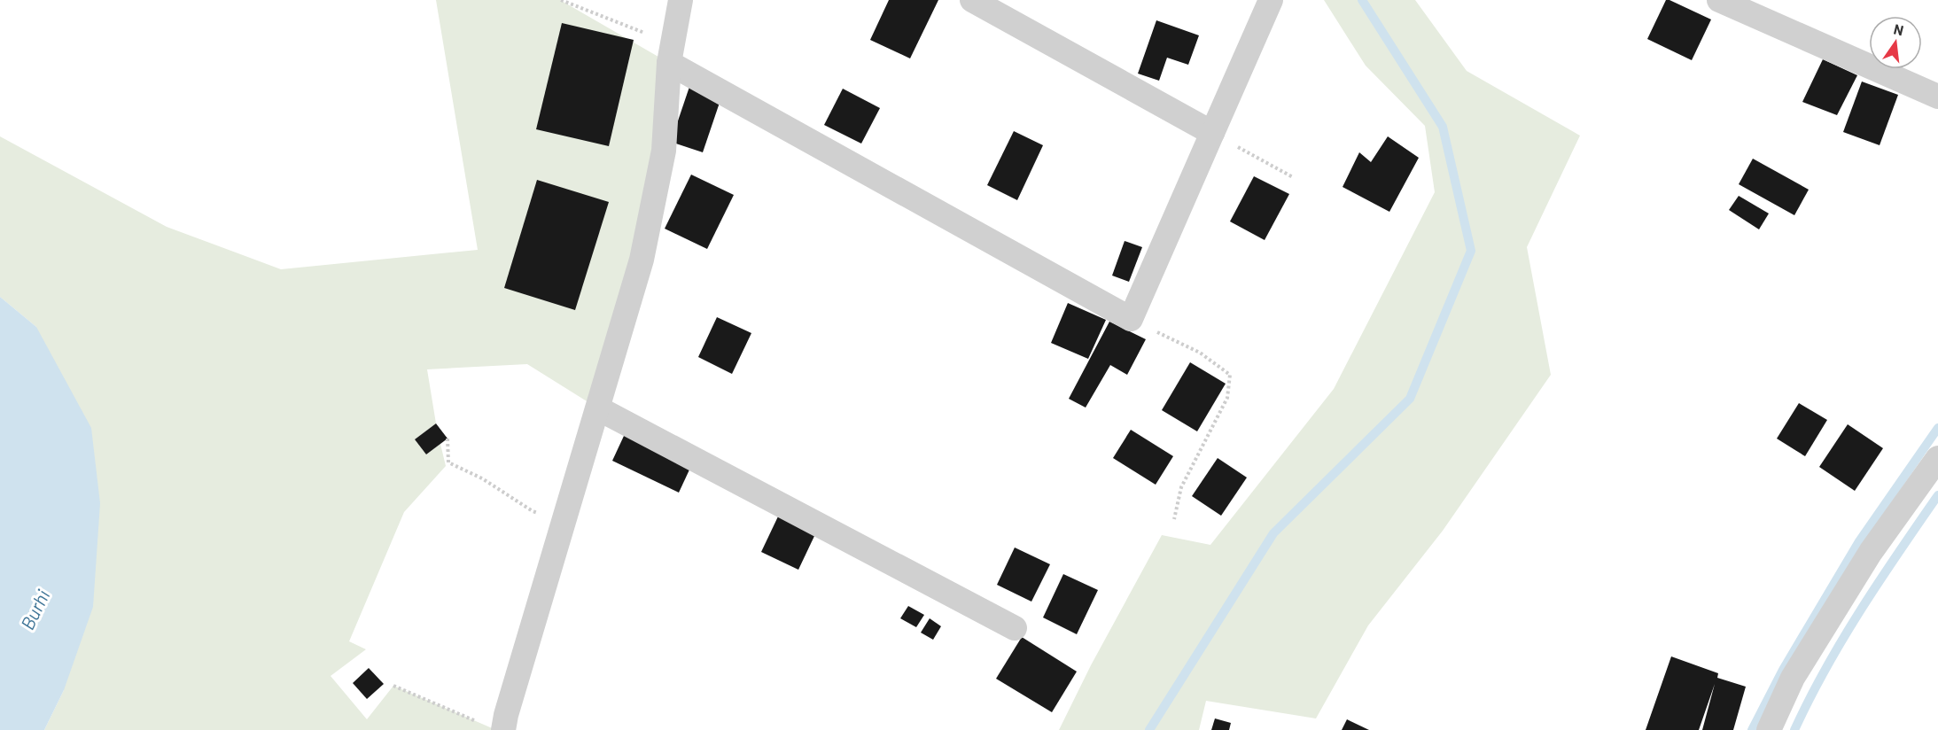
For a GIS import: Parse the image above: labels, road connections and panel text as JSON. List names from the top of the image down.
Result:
{
  "water": ["Burhi"],
  "north": "top"
}
